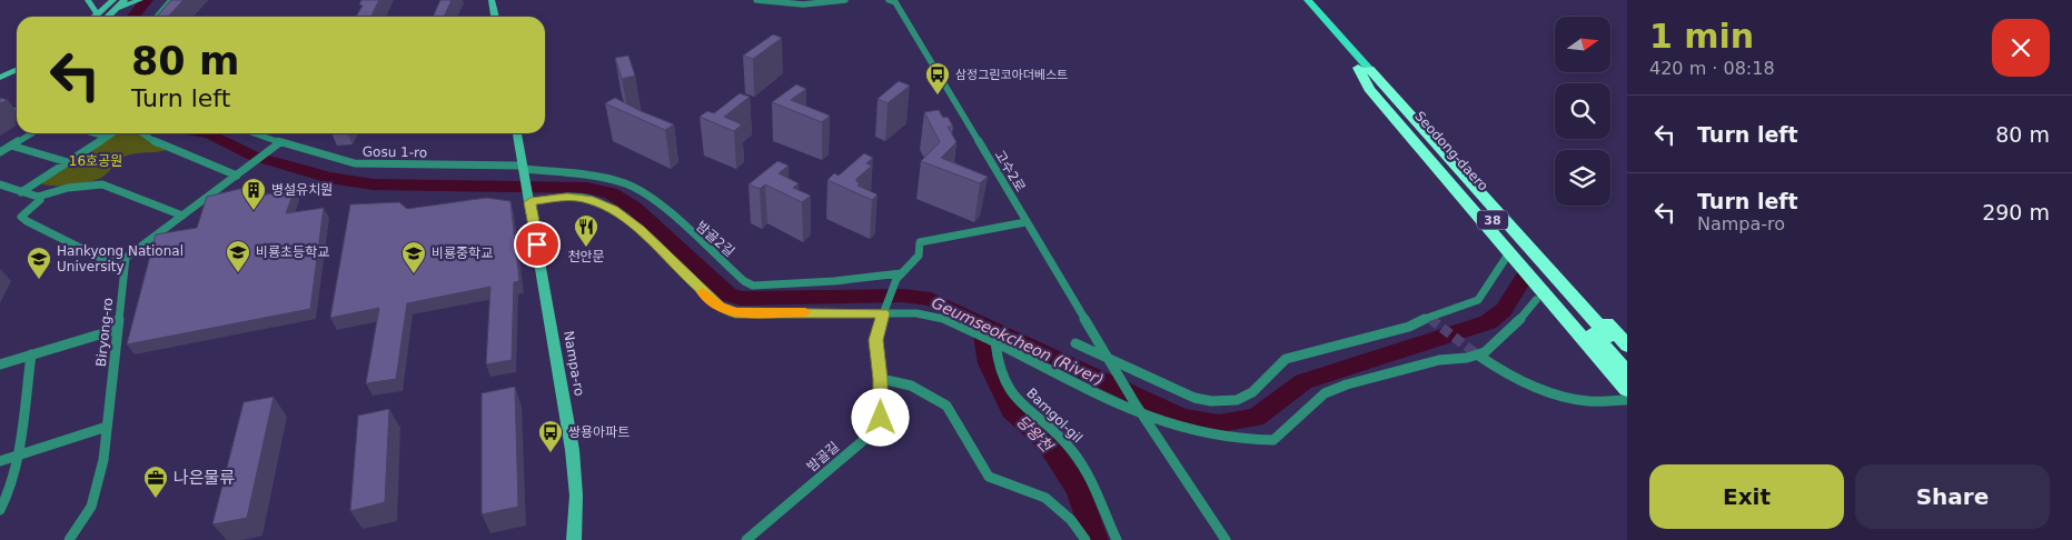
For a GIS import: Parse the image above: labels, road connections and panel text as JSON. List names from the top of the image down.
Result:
{
  "streets": {
    "highway": ["Seodong-daero", "38"],
    "street": [
      "Gosu 1-ro",
      "고수2로",
      "밤골2길",
      "Biryong-ro",
      "Nampa-ro",
      "Bamgol-gil",
      "밤골길"
    ]
  },
  "crossings": [
    ["Gosu 1-ro", "밤골2길"],
    ["Gosu 1-ro", "Nampa-ro"],
    ["밤골2길", "Nampa-ro"]
  ],
  "water": ["Geumseokcheon (River)", "당왕천"],
  "parks": ["16호공원"],
  "places": {
    "bus stop": ["삼정그린코아더베스트", "쌍용아파트"],
    "building": ["병설유치원"],
    "restaurant": ["천안문"],
    "school or university": ["비룡초등학교", "비룡중학교", "Hankyong National University"],
    "office": ["나은물류"]
  },
  "north": "right",
  "page": {
    "heading": ["1 min", "420 m · 08:18"],
    "turn": ["80 m", "Turn left"],
    "list": [
      {
        "name": "Turn left",
        "value": "80 m"
      },
      {
        "name": "Turn left",
        "note": "Nampa-ro",
        "value": "290 m"
      }
    ],
    "buttons": ["Exit", "Share"]
  }
}
